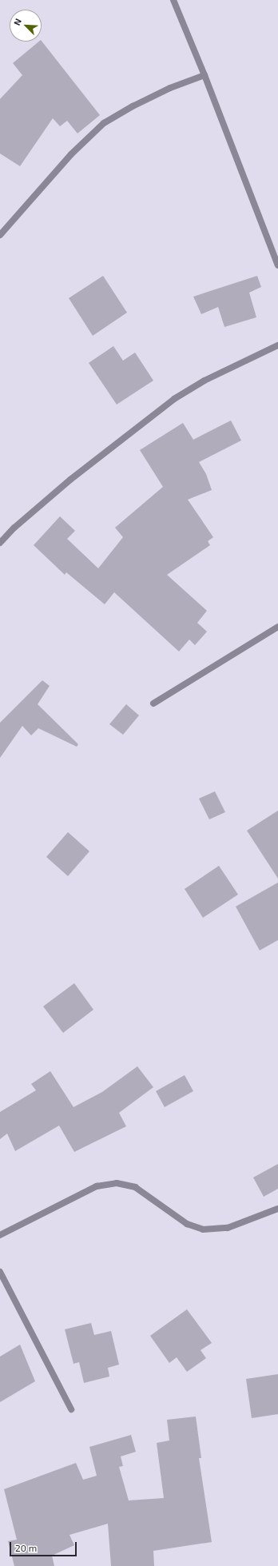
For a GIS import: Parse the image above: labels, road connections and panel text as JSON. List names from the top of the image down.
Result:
{
  "scale_bar": "20 m",
  "north": "top left"
}
